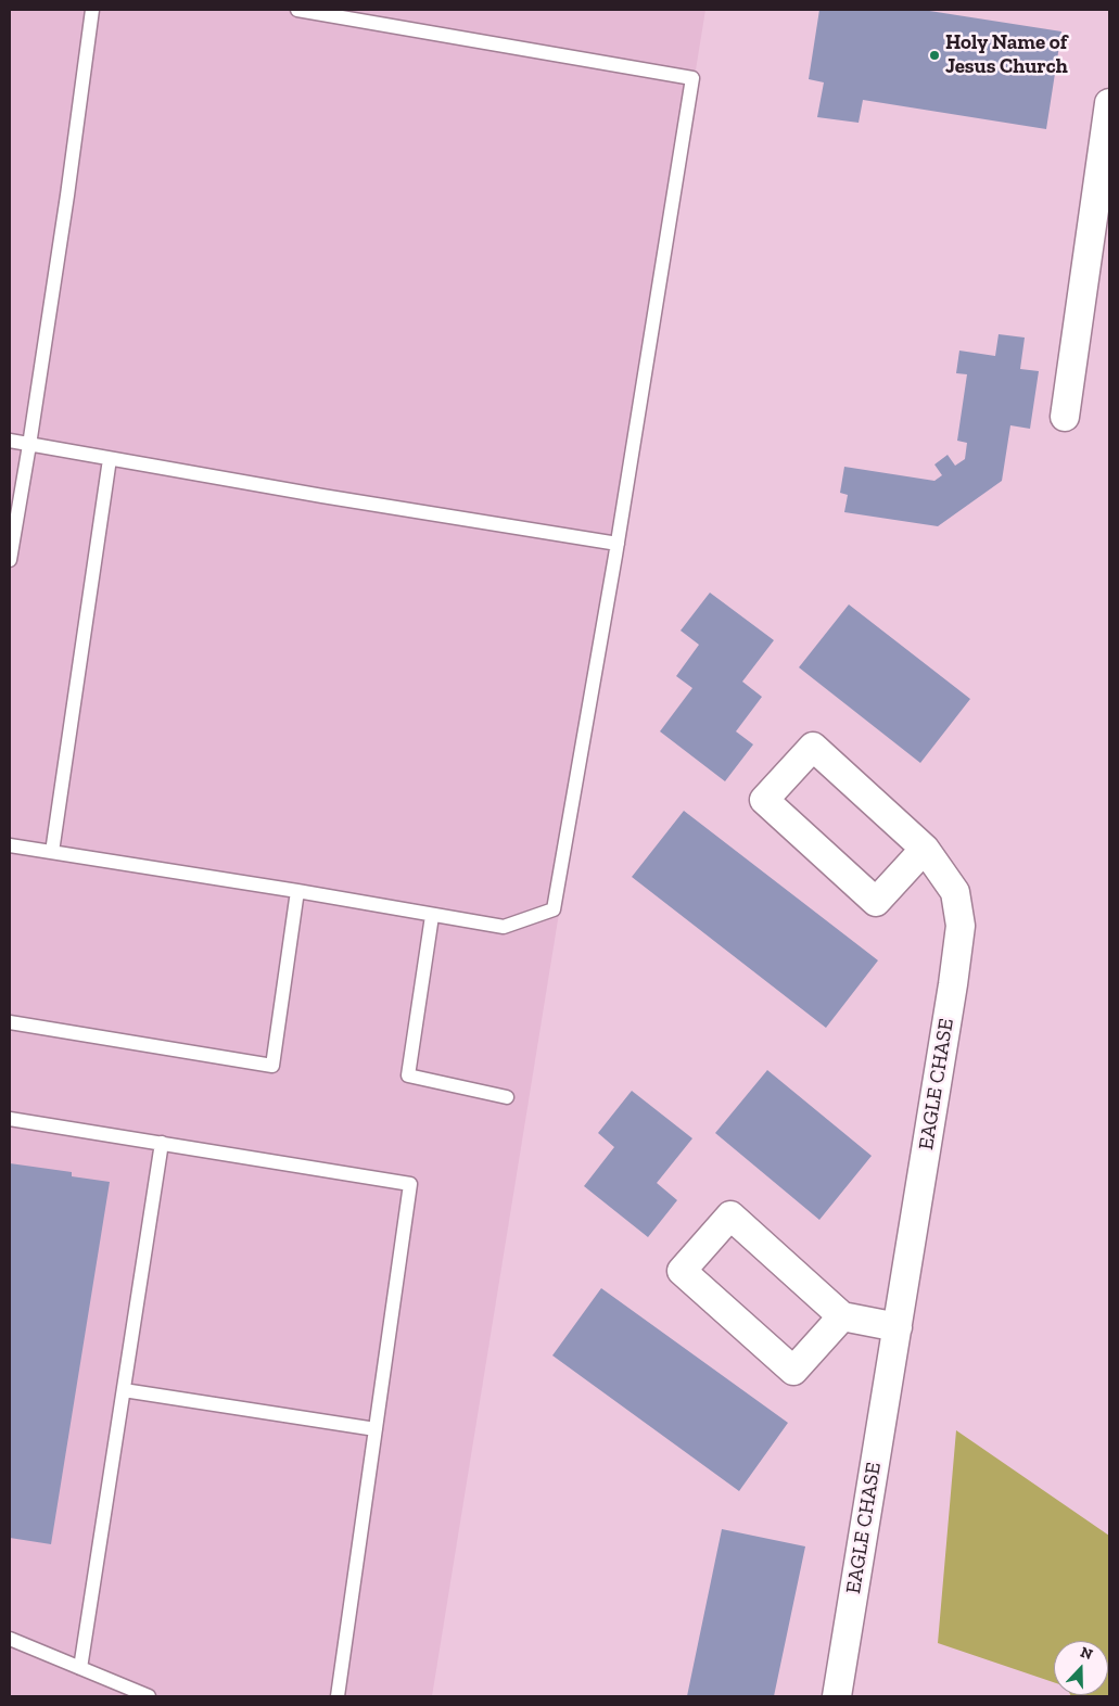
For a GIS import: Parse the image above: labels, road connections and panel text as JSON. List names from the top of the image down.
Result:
{
  "streets": {
    "street": ["EAGLE CHASE"]
  },
  "places": ["Holy Name of Jesus Church"],
  "north": "top"
}
